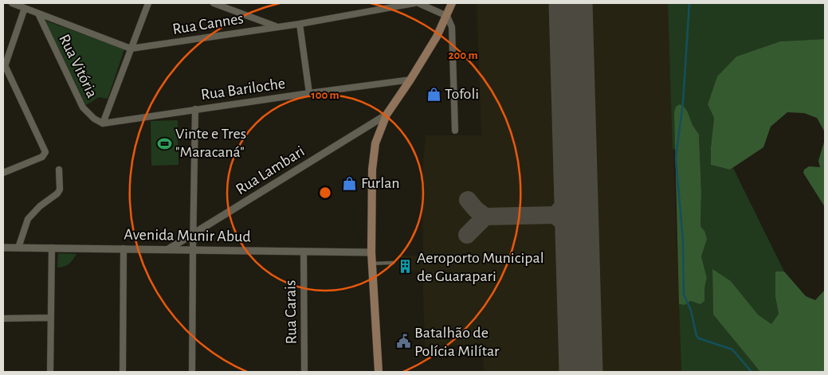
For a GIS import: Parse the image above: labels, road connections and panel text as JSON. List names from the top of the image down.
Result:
{
  "streets": {
    "street": [
      "Rua Cannes",
      "Rua Vitória",
      "Rua Bariloche",
      "Rua Lambari",
      "Avenida Munir Abud",
      "Rua Carais"
    ]
  },
  "crossings": [
    ["Rua Cannes", "Rua Vitória"],
    ["Rua Vitória", "Rua Bariloche"],
    ["Rua Lambari", "Avenida Munir Abud"],
    ["Avenida Munir Abud", "Rua Carais"]
  ],
  "places": {
    "shop": ["Tofoli", "Furlan"],
    "sports": ["Vinte e Tres \"Maracaná\""],
    "building": ["Aeroporto Municipal de Guarapari"],
    "public building": ["Batalhão de Polícia Milítar"]
  },
  "rings": ["200 m", "100 m"]
}
